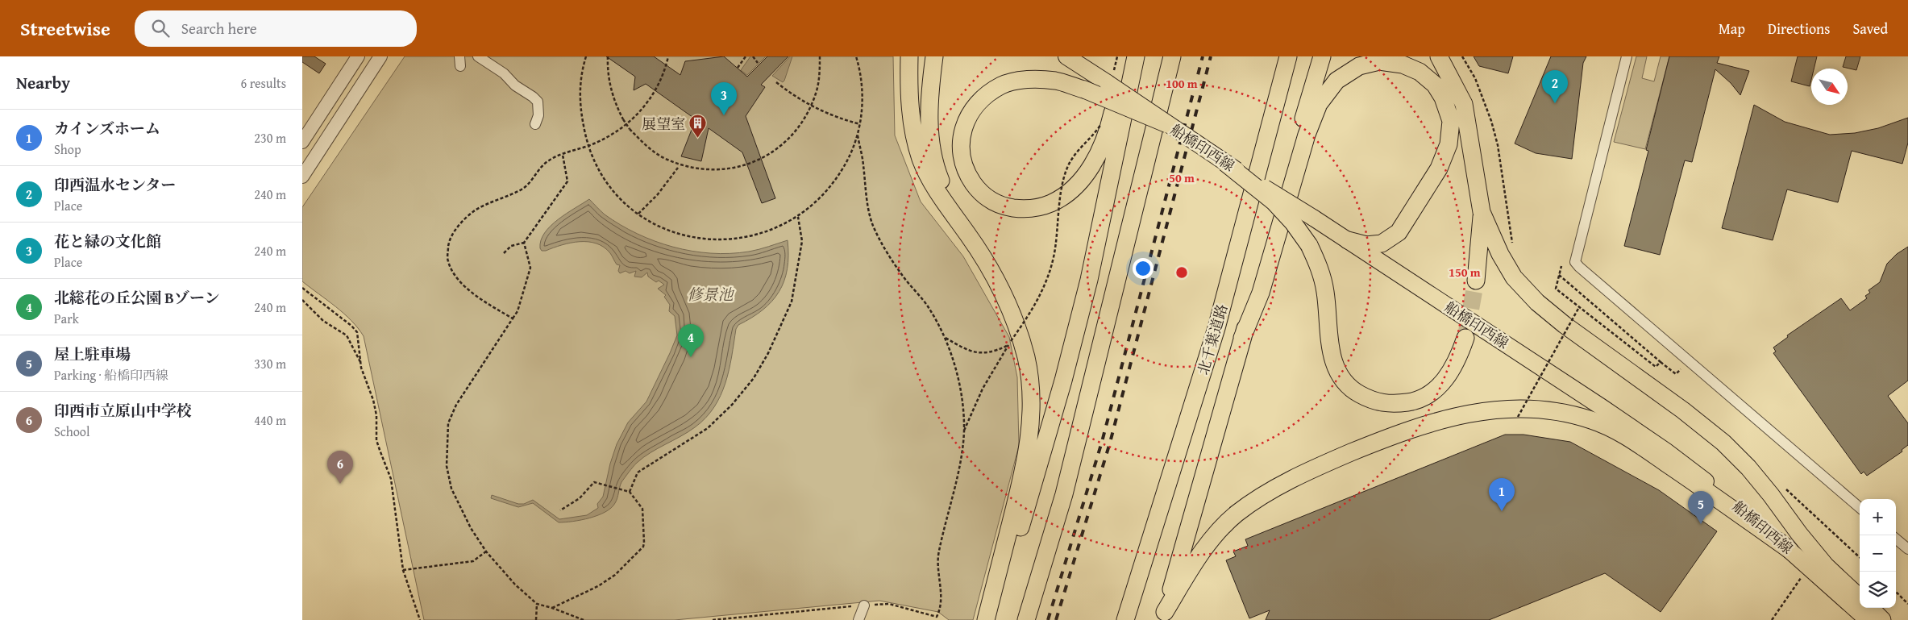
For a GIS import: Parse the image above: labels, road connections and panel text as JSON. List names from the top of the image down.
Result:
{
  "streets": {
    "highway": ["北千葉道路"],
    "main road": ["船橋印西線"]
  },
  "water": ["修景池"],
  "places": {
    "building": ["展望室"]
  },
  "north": "bottom right",
  "page": {
    "header": "Streetwise",
    "search": "Search here",
    "nav": ["Map", "Directions", "Saved"],
    "heading": ["Nearby", "6 results"],
    "pins": [
      "2",
      "3",
      "4",
      "6",
      "1",
      "5"
    ],
    "list": [
      {
        "mark": "1",
        "name": "カインズホーム",
        "note": "Shop",
        "value": "230 m"
      },
      {
        "mark": "2",
        "name": "印西温水センター",
        "note": "Place",
        "value": "240 m"
      },
      {
        "mark": "3",
        "name": "花と緑の文化館",
        "note": "Place",
        "value": "240 m"
      },
      {
        "mark": "4",
        "name": "北総花の丘公園 Bゾーン",
        "note": "Park",
        "value": "240 m"
      },
      {
        "mark": "5",
        "name": "屋上駐車場",
        "note": "Parking · 船橋印西線",
        "value": "330 m"
      },
      {
        "mark": "6",
        "name": "印西市立原山中学校",
        "note": "School",
        "value": "440 m"
      }
    ],
    "map_buttons": ["+", "−"]
  },
  "rings": ["100 m", "50 m", "150 m"]
}
